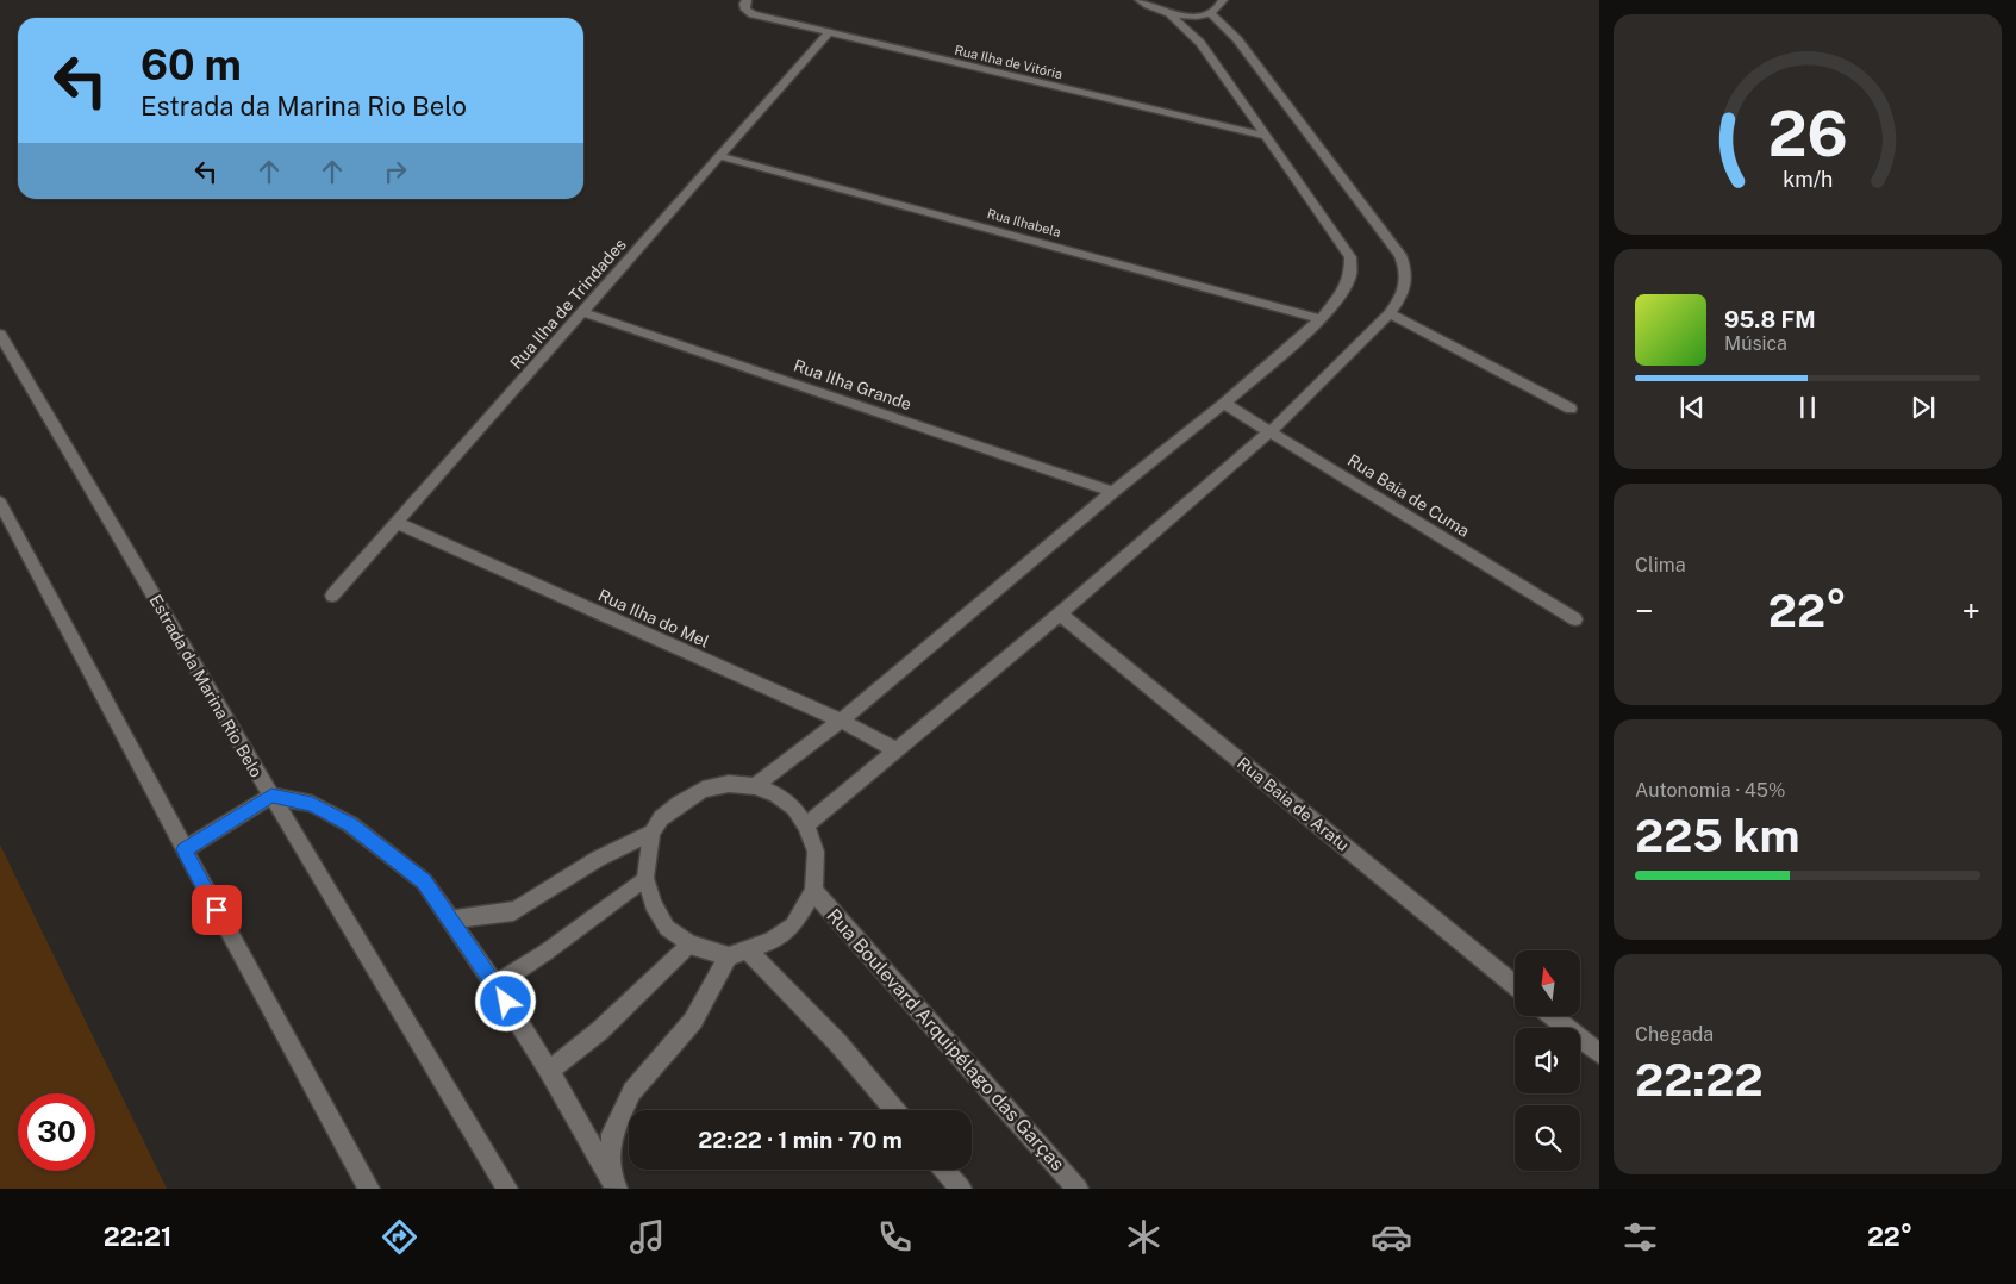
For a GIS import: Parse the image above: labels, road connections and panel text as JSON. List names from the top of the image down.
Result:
{
  "streets": {
    "street": [
      "Rua Ilha de Vitória",
      "Rua Ilhabela",
      "Rua Ilha de Trindades",
      "Rua Ilha Grande",
      "Rua Baia de Cuma",
      "Rua Ilha do Mel",
      "Estrada da Marina Rio Belo",
      "Rua Baia de Aratu",
      "Rua Boulevard Arquipélago das Garças"
    ]
  },
  "crossings": [
    ["Rua Ilha de Vitória", "Rua Ilha de Trindades"],
    ["Rua Ilhabela", "Rua Ilha de Trindades"],
    ["Rua Ilha de Trindades", "Rua Ilha Grande"],
    ["Rua Ilha de Trindades", "Rua Ilha do Mel"]
  ],
  "north": "top",
  "page": {
    "turn": ["60 m", "Estrada da Marina Rio Belo"],
    "song": ["95.8 FM", "Música"],
    "tile": [
      "Clima",
      ["Autonomia · 45%", "225 km"],
      ["Chegada", "22:22"]
    ],
    "heat": ["−", "22°", "+"],
    "limit": "30",
    "trip": "22:22 · 1 min · 70 m",
    "tabs": ["22:21", "22°"],
    "gauge": ["26", "km/h"]
  }
}
